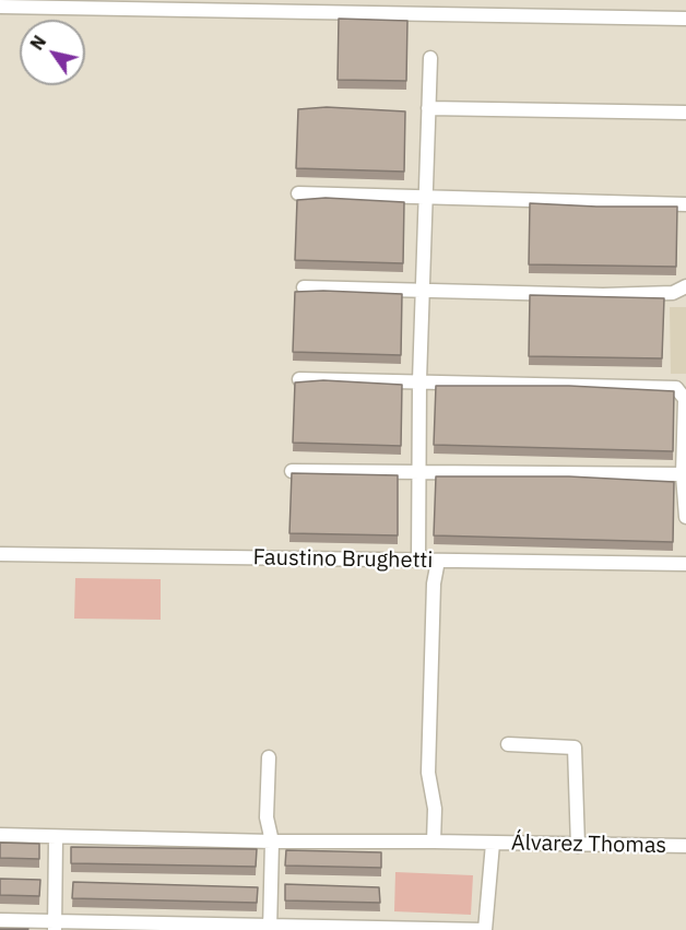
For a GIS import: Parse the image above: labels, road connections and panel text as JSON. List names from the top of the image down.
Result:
{
  "streets": {
    "street": ["Faustino Brughetti", "Álvarez Thomas"]
  },
  "north": "top left"
}
